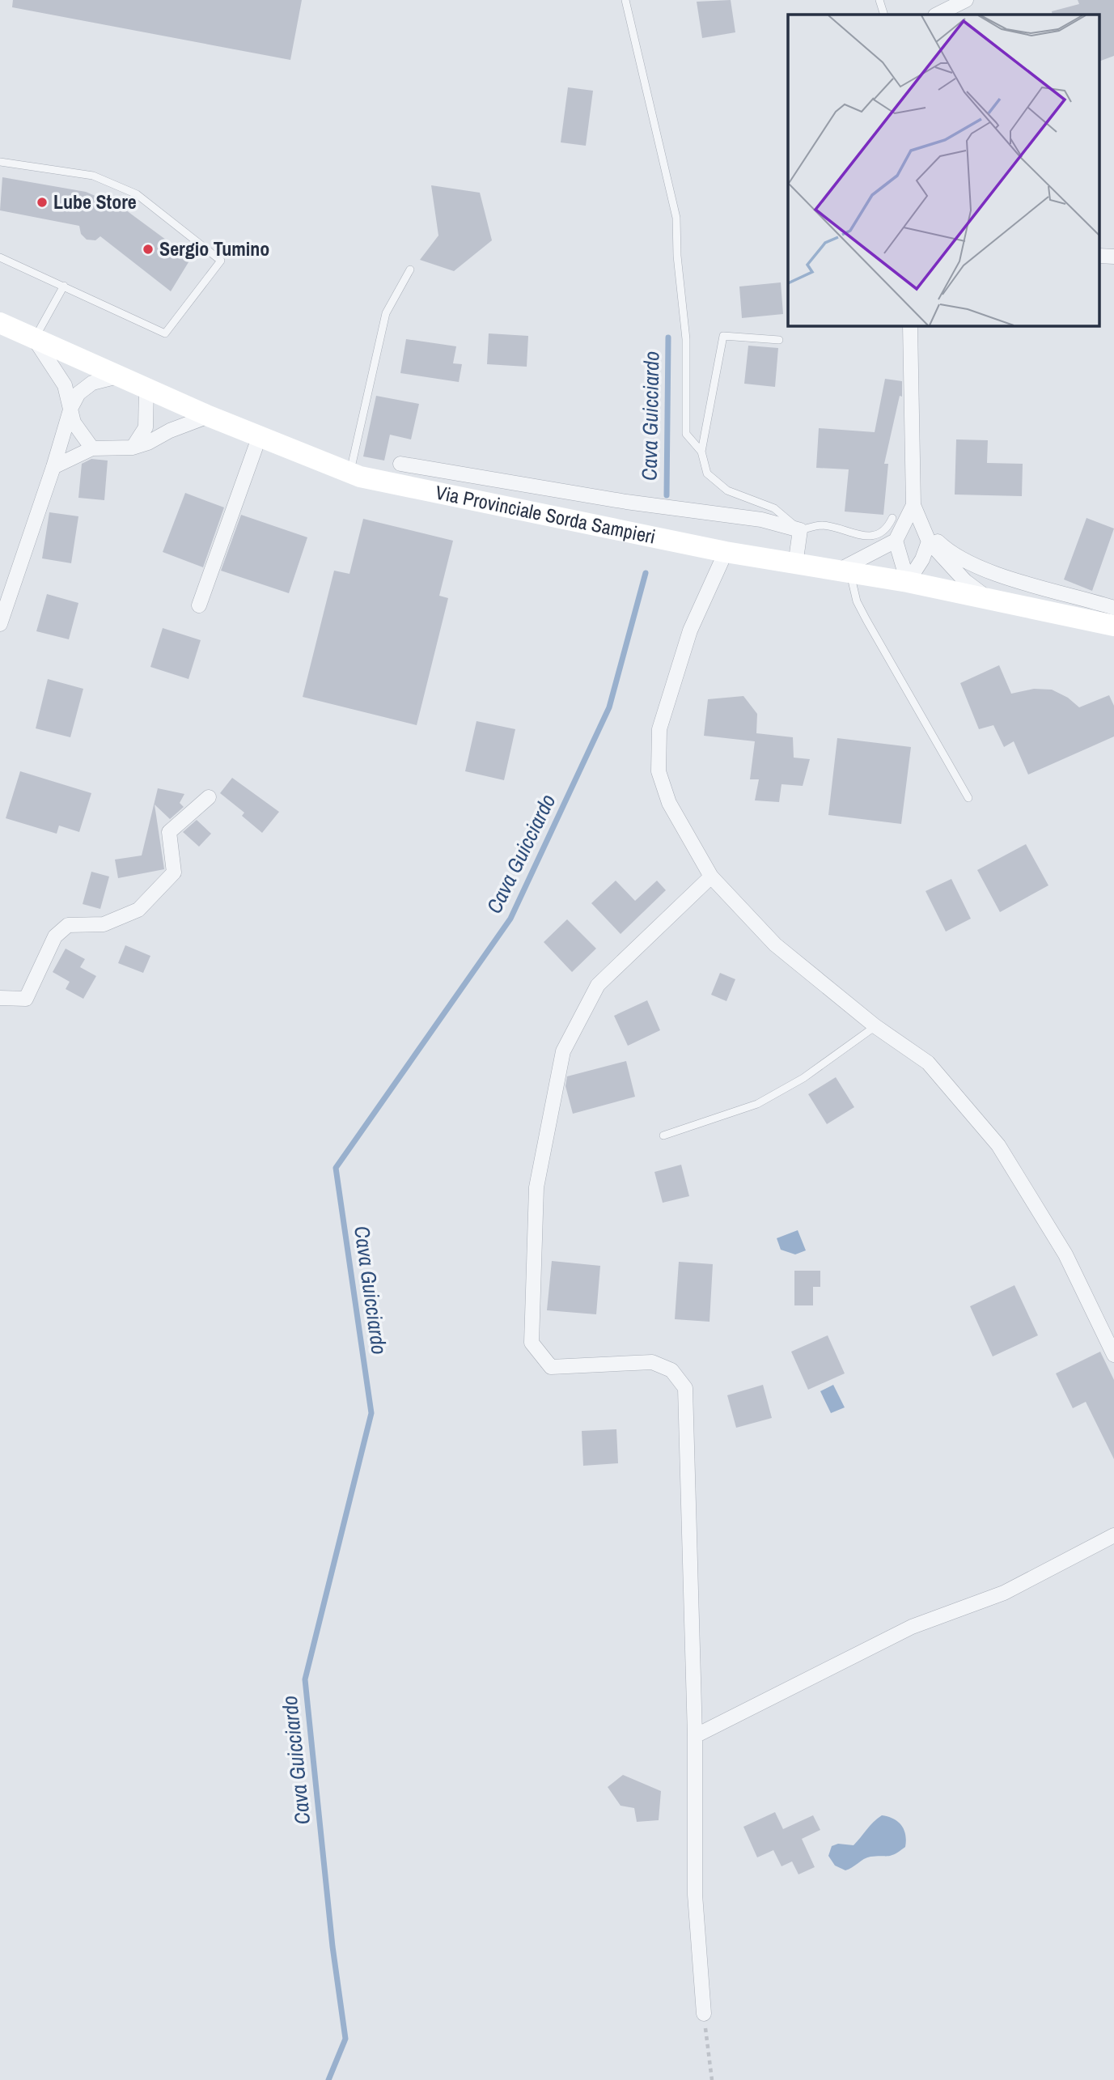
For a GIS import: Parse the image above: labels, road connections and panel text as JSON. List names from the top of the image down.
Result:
{
  "streets": {
    "street": ["Via Provinciale Sorda Sampieri"]
  },
  "water": ["Cava Guicciardo"],
  "places": ["Lube Store", "Sergio Tumino"]
}
